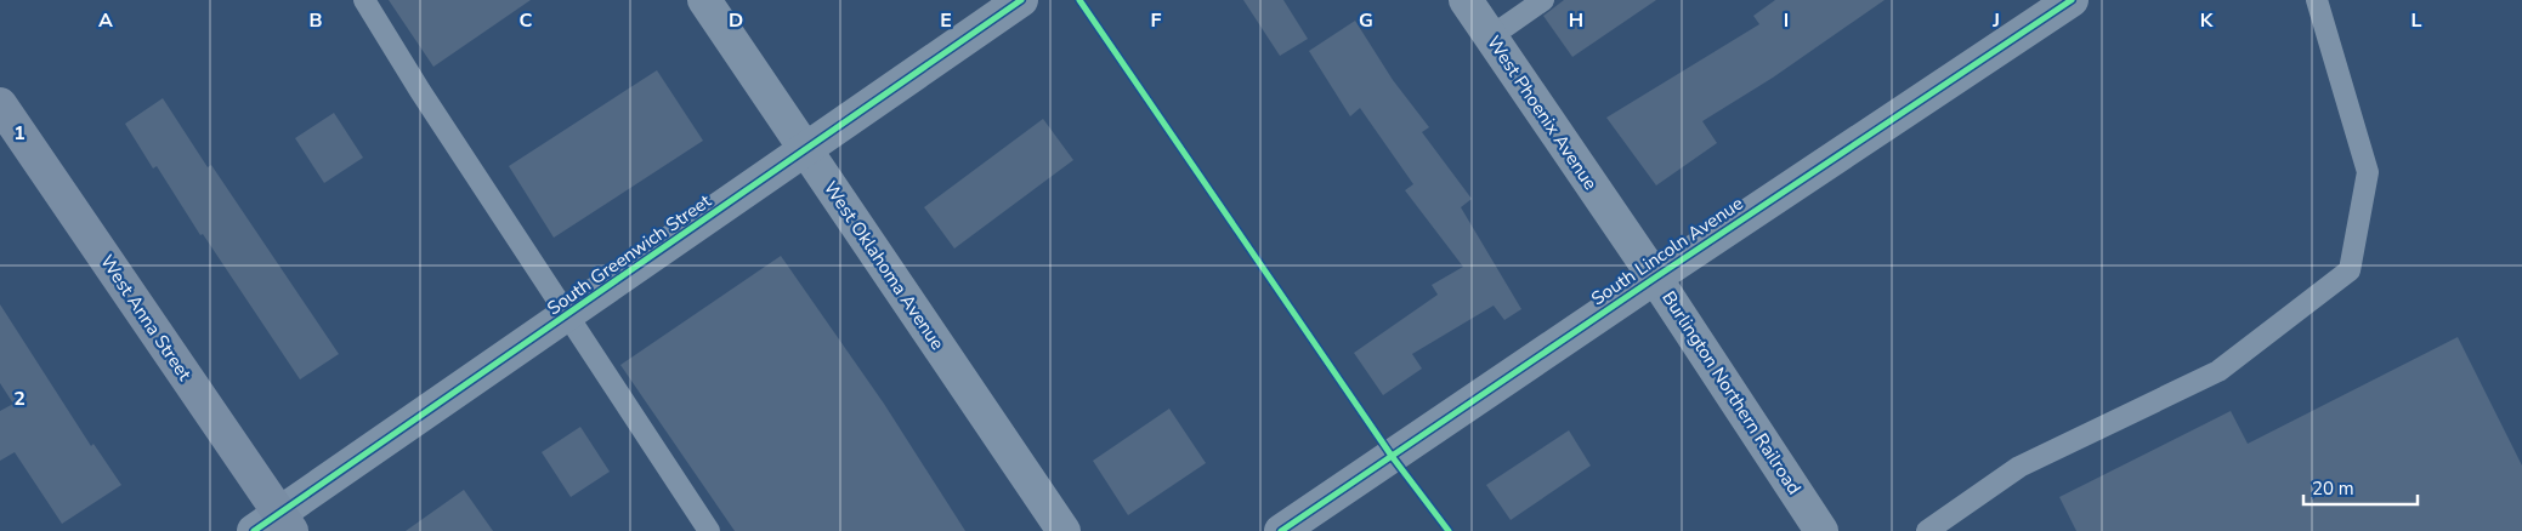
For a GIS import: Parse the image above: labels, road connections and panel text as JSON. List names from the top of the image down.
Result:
{
  "streets": {
    "main road": ["West Anna Street"],
    "street": [
      "West Phoenix Avenue",
      "South Lincoln Avenue",
      "South Greenwich Street",
      "West Oklahoma Avenue",
      "Burlington Northern Railroad"
    ]
  },
  "crossings": [
    ["West Phoenix Avenue", "Burlington Northern Railroad"],
    ["South Lincoln Avenue", "Burlington Northern Railroad"],
    ["South Greenwich Street", "West Oklahoma Avenue"],
    ["South Greenwich Street", "West Anna Street"]
  ],
  "scale_bar": "20 m",
  "grid": {
    "columns": [
      "A",
      "B",
      "C",
      "D",
      "E",
      "F",
      "G",
      "H",
      "I",
      "J",
      "K",
      "L"
    ],
    "rows": ["1", "2"]
  }
}
